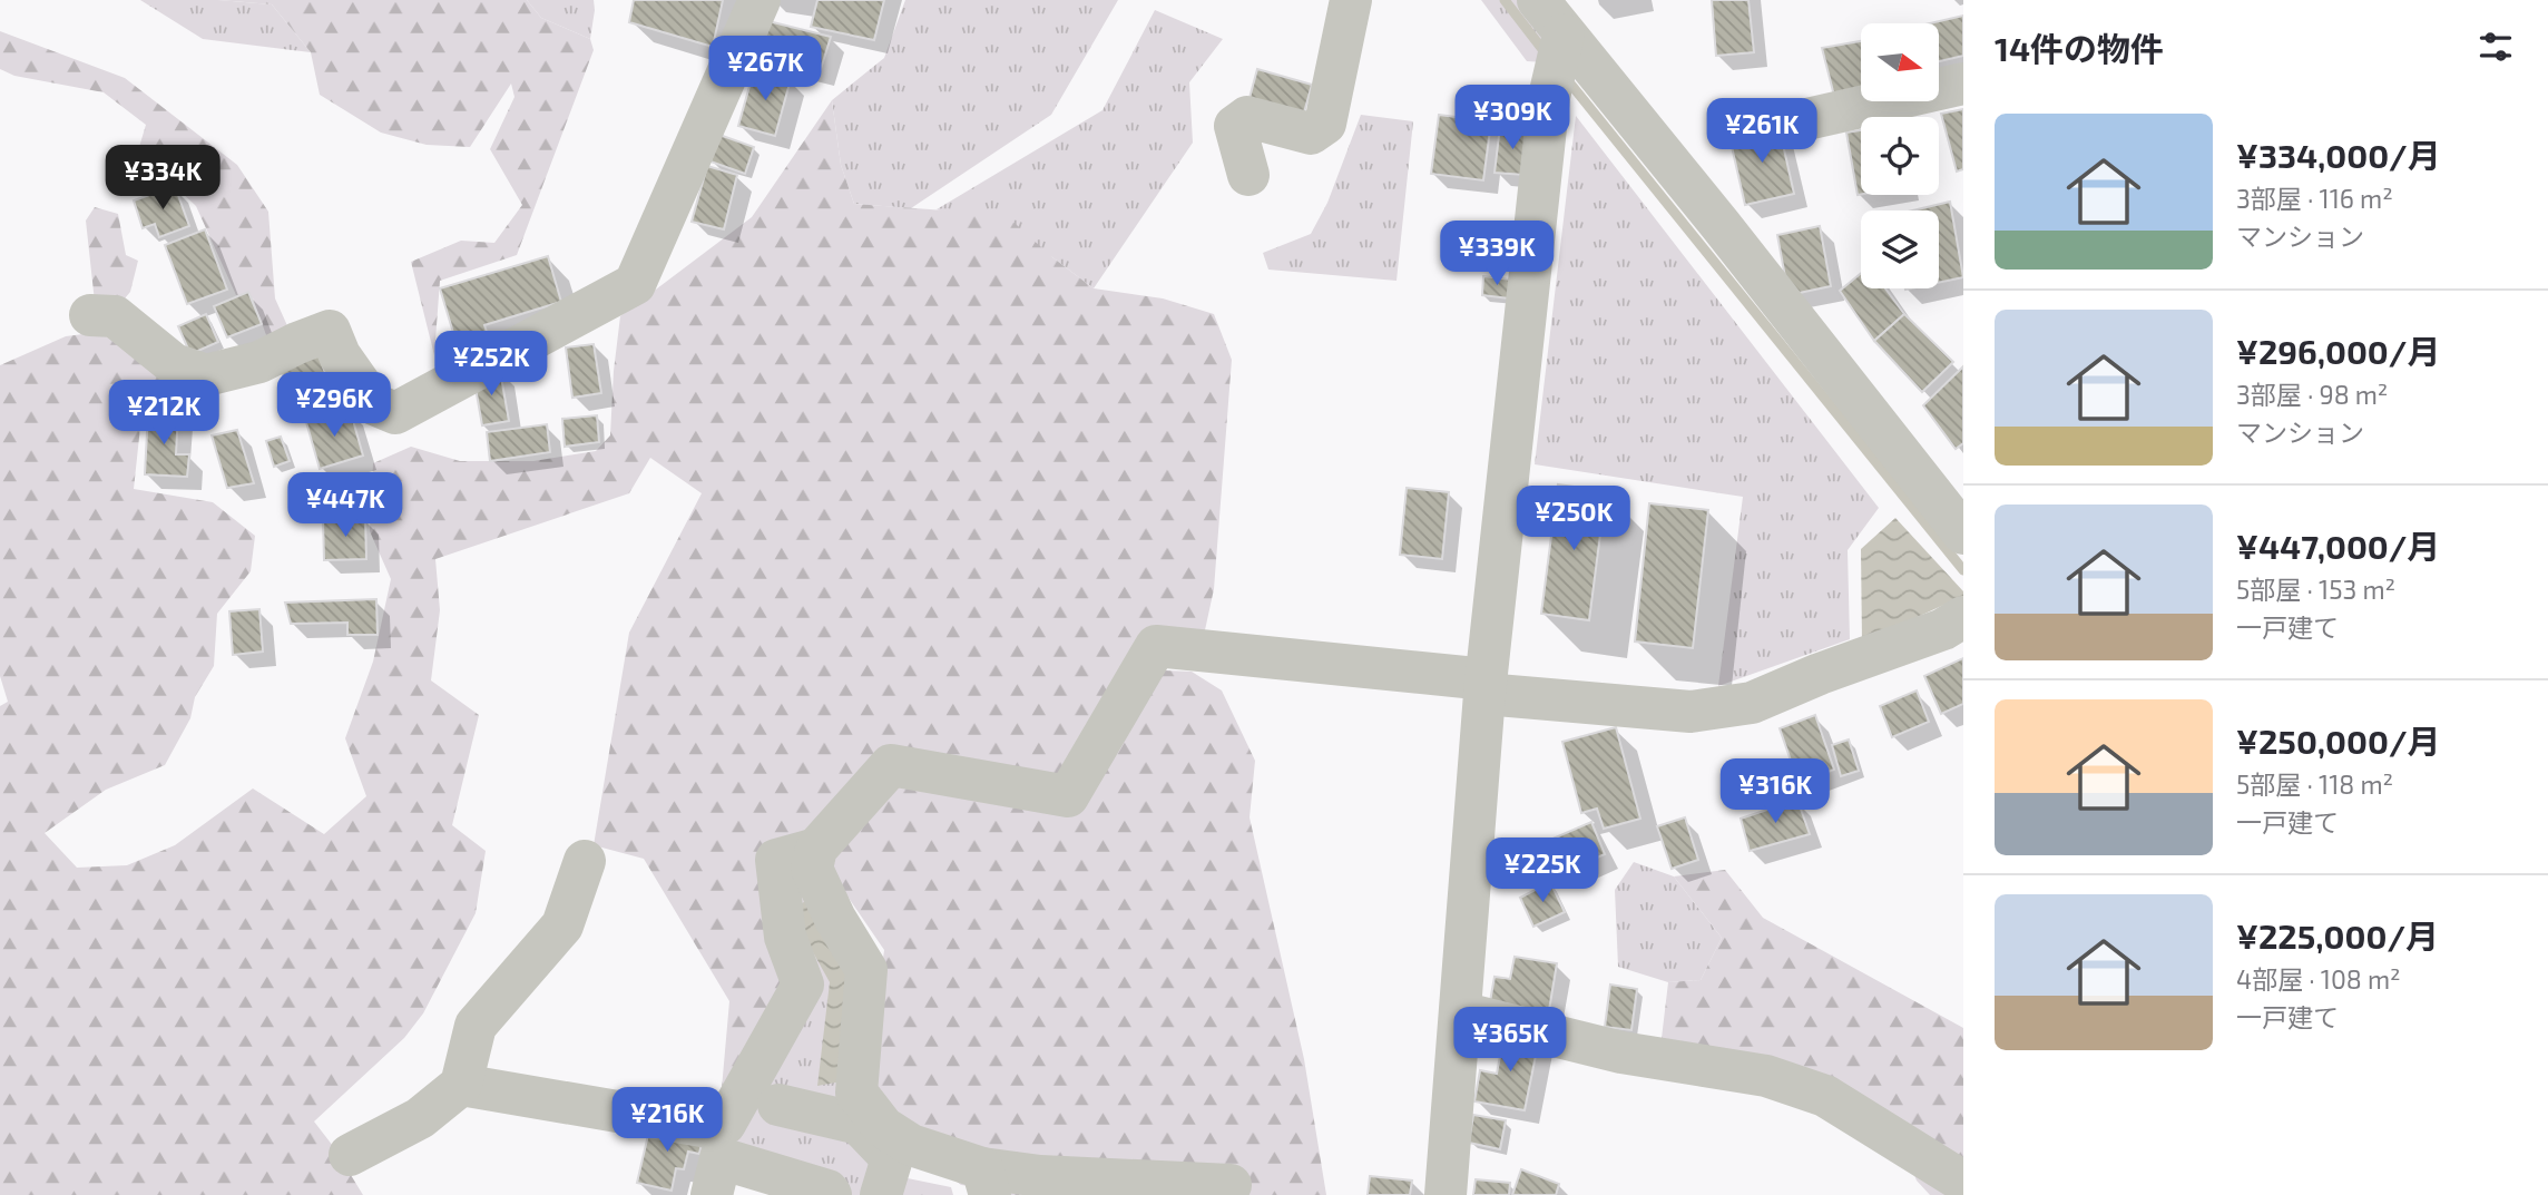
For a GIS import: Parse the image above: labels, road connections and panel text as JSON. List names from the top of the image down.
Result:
{
  "north": "right",
  "page": {
    "heading": "14件の物件",
    "price": [
      "¥267K",
      "¥309K",
      "¥261K",
      "¥334K",
      "¥339K",
      "¥252K",
      "¥296K",
      "¥212K",
      "¥447K",
      "¥250K",
      "¥316K",
      "¥225K",
      "¥365K",
      "¥216K"
    ],
    "list": [
      {
        "name": "¥334,000/月",
        "note": "3部屋 · 116 m² · マンション"
      },
      {
        "name": "¥296,000/月",
        "note": "3部屋 · 98 m² · マンション"
      },
      {
        "name": "¥447,000/月",
        "note": "5部屋 · 153 m² · 一戸建て"
      },
      {
        "name": "¥250,000/月",
        "note": "5部屋 · 118 m² · 一戸建て"
      },
      {
        "name": "¥225,000/月",
        "note": "4部屋 · 108 m² · 一戸建て"
      }
    ]
  }
}
